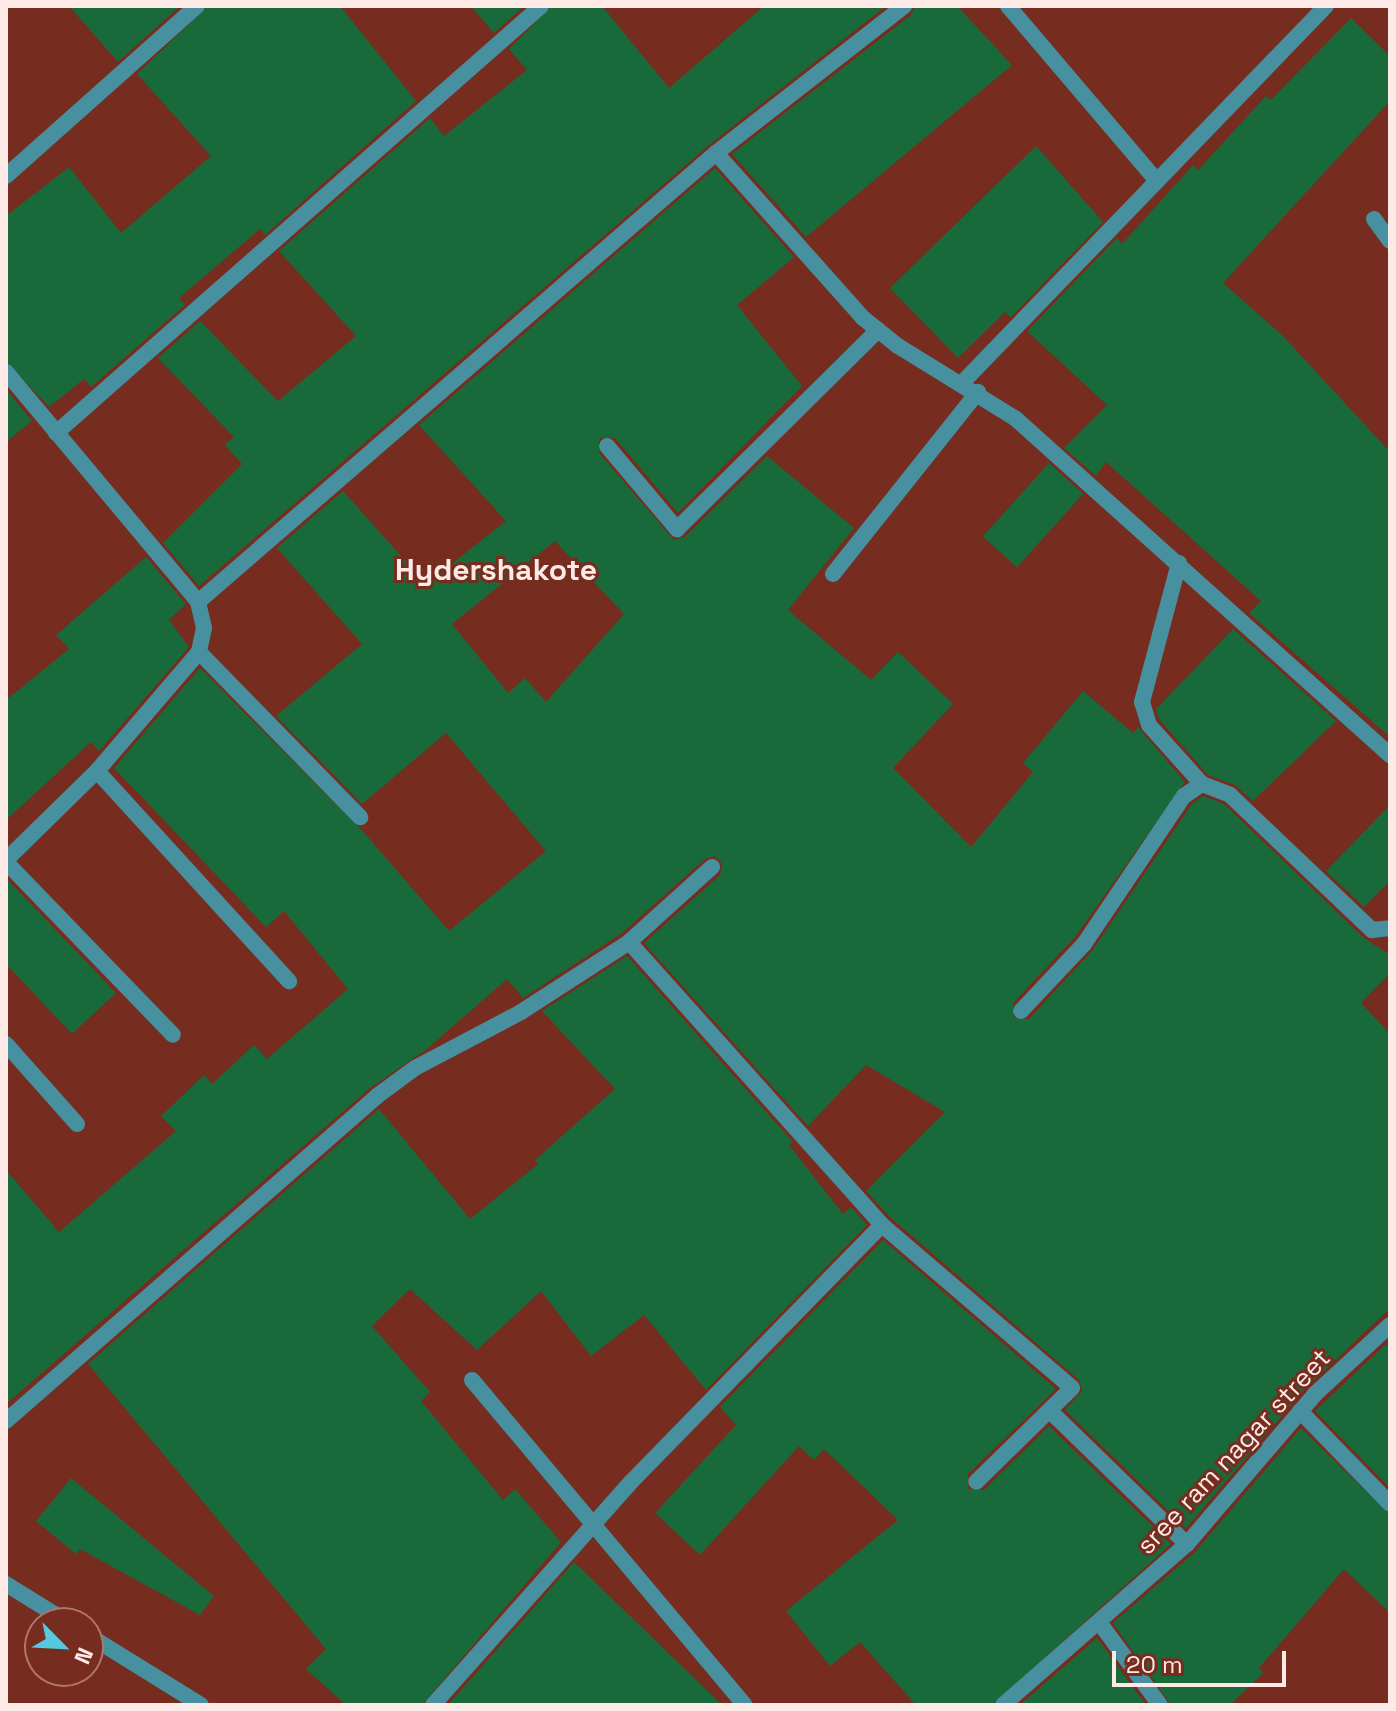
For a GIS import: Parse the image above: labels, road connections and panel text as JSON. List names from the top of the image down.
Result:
{
  "streets": {
    "street": ["sree ram nagar street"]
  },
  "districts": ["Hydershakote"],
  "scale_bar": "20 m",
  "north": "bottom right"
}
